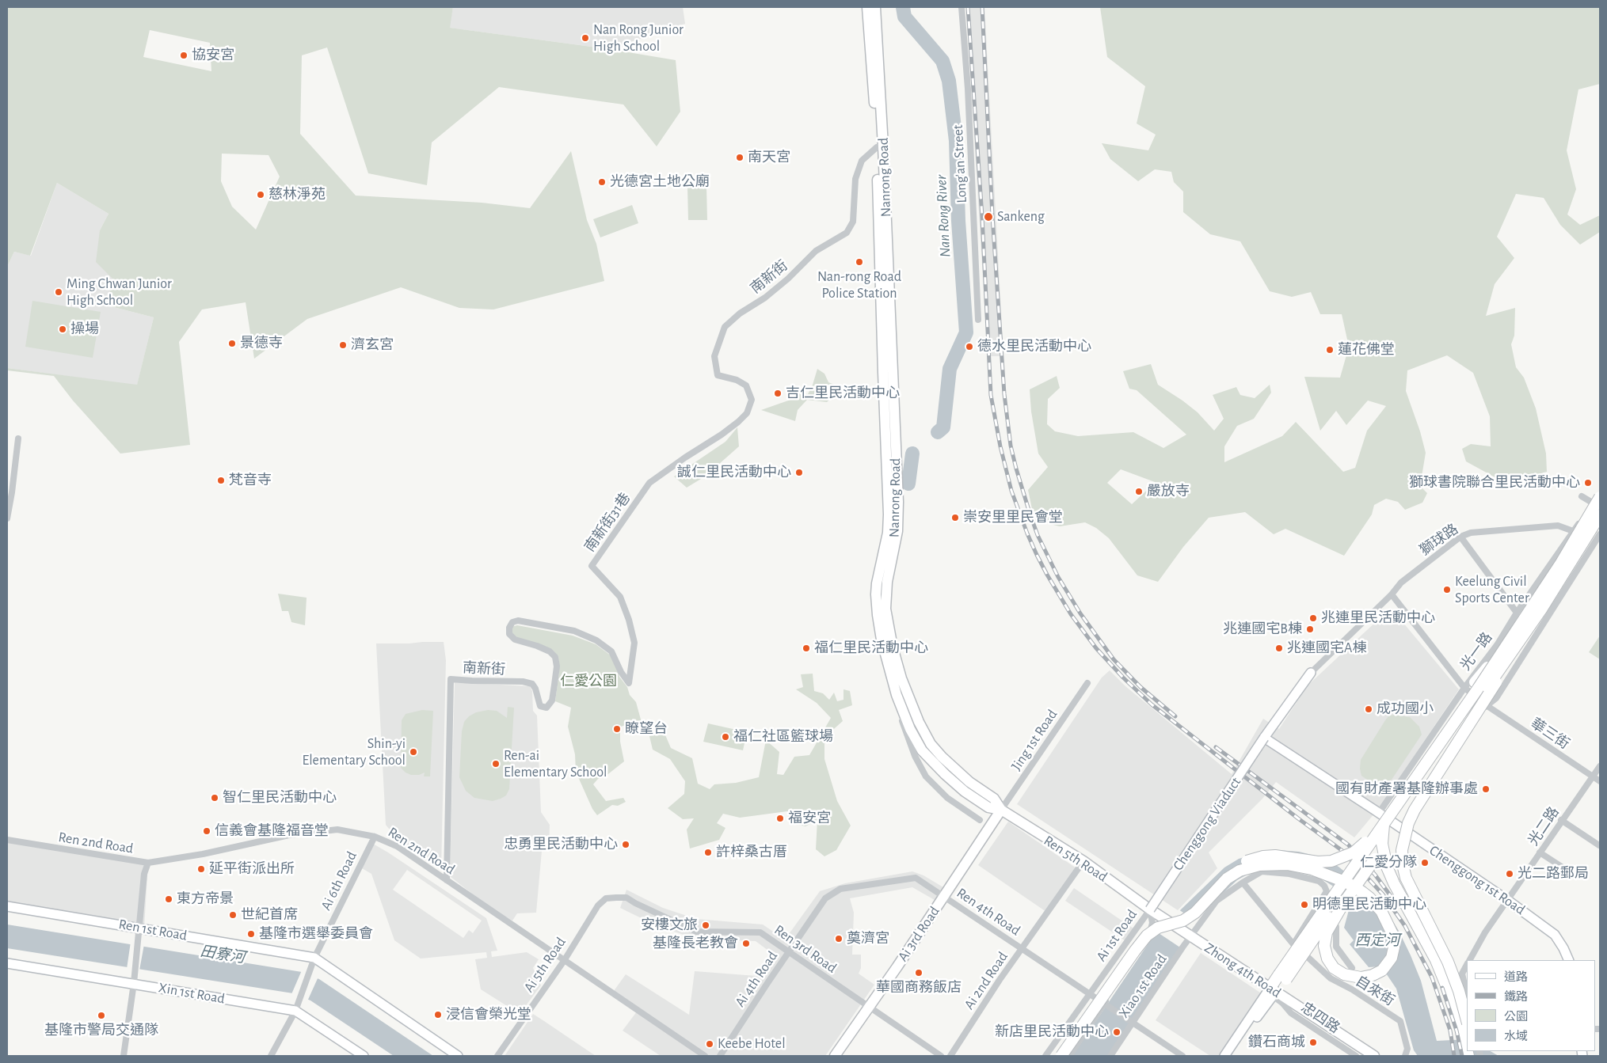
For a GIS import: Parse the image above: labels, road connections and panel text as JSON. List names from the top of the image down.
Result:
{
  "streets": {
    "main road": [
      "Nanrong Road",
      "Ren 5th Road",
      "Ai 3rd Road",
      "Zhong 4th Road"
    ],
    "street": [
      "Long'an Street",
      "南新街",
      "南新街31巷",
      "獅球路",
      "光一路",
      "華三街",
      "Jing 1st Road",
      "Chenggong Viaduct",
      "光二路",
      "Ren 2nd Road",
      "Chenggong 1st Road",
      "Ai 6th Road",
      "Ren 4th Road",
      "Ren 1st Road",
      "Ai 1st Road",
      "Ren 3rd Road",
      "Ai 5th Road",
      "Ai 4th Road",
      "Ai 2nd Road",
      "Xiao 1st Road",
      "自來街",
      "Xin 1st Road",
      "忠四路"
    ]
  },
  "crossings": [
    ["Nanrong Road", "南新街"],
    ["Nanrong Road", "Jing 1st Road"],
    ["Nanrong Road", "Ren 5th Road"],
    ["Nanrong Road", "Ai 3rd Road"],
    ["南新街", "南新街31巷"],
    ["南新街", "Ren 2nd Road"],
    ["獅球路", "光一路"],
    ["獅球路", "Chenggong Viaduct"],
    ["光一路", "Chenggong 1st Road"],
    ["華三街", "光二路"],
    ["Jing 1st Road", "Ren 5th Road"],
    ["Jing 1st Road", "Ai 3rd Road"],
    ["Chenggong Viaduct", "Ren 5th Road"],
    ["Chenggong Viaduct", "Ai 1st Road"],
    ["Chenggong Viaduct", "Zhong 4th Road"],
    ["光二路", "Chenggong 1st Road"],
    ["Ren 2nd Road", "Ai 6th Road"],
    ["Ren 2nd Road", "Ai 5th Road"],
    ["Ren 5th Road", "Ai 3rd Road"],
    ["Ren 5th Road", "Ai 1st Road"],
    ["Ren 5th Road", "Zhong 4th Road"],
    ["Ren 5th Road", "Ai 2nd Road"],
    ["Ai 6th Road", "Ren 1st Road"],
    ["Ai 6th Road", "Xin 1st Road"],
    ["Ren 4th Road", "Ai 3rd Road"],
    ["Ren 4th Road", "Ai 1st Road"],
    ["Ren 4th Road", "Ai 4th Road"],
    ["Ren 4th Road", "Ai 2nd Road"],
    ["Ren 4th Road", "Xiao 1st Road"],
    ["Ai 3rd Road", "Ren 3rd Road"],
    ["Ai 1st Road", "Zhong 4th Road"],
    ["Ren 3rd Road", "Ai 5th Road"],
    ["Ren 3rd Road", "Ai 4th Road"],
    ["Zhong 4th Road", "Xiao 1st Road"],
    ["Zhong 4th Road", "忠四路"]
  ],
  "water": ["Nan Rong River", "西定河", "田寮河"],
  "parks": ["仁愛公園"],
  "places": [
    "Nan Rong Junior High School",
    "協安宮",
    "南天宮",
    "光德宮土地公廟",
    "慈林淨苑",
    "Sankeng",
    "Nan-rong Road Police Station",
    "Ming Chwan Junior High School",
    "操場",
    "景德寺",
    "濟玄宮",
    "德水里民活動中心",
    "蓮花佛堂",
    "吉仁里民活動中心",
    "誠仁里民活動中心",
    "梵音寺",
    "獅球書院聯合里民活動中心",
    "嚴放寺",
    "崇安里里民會堂",
    "Keelung Civil Sports Center",
    "兆連里民活動中心",
    "兆連國宅B棟",
    "福仁里民活動中心",
    "兆連國宅A棟",
    "成功國小",
    "瞭望台",
    "福仁社區籃球場",
    "Shin-yi Elementary School",
    "Ren-ai Elementary School",
    "國有財產署基隆辦事處",
    "智仁里民活動中心",
    "福安宮",
    "信義會基隆福音堂",
    "忠勇里民活動中心",
    "許梓桑古厝",
    "仁愛分隊",
    "延平街派出所",
    "光二路郵局",
    "東方帝景",
    "明德里民活動中心",
    "世紀首席",
    "安樓文旅",
    "基隆市選舉委員會",
    "奠濟宮",
    "基隆長老教會",
    "華國商務飯店",
    "浸信會榮光堂",
    "基隆市警局交通隊",
    "新店里民活動中心",
    "鑽石商城",
    "Keebe Hotel"
  ],
  "legend": [
    "道路",
    "鐵路",
    "公園",
    "水域"
  ]
}
